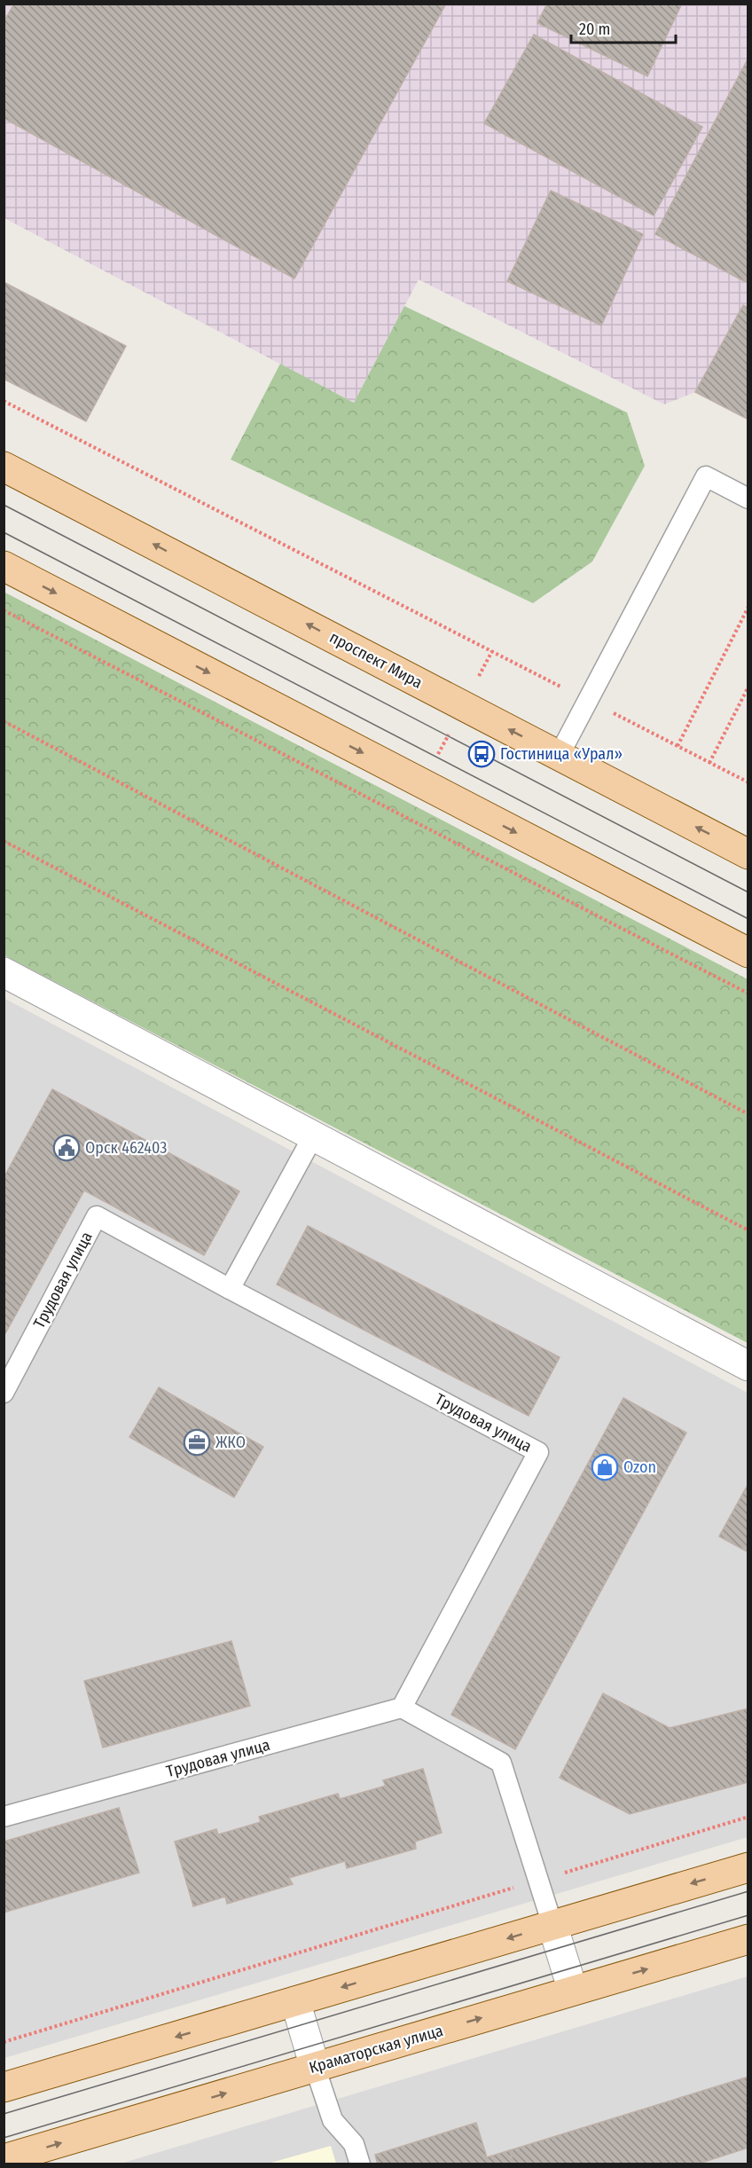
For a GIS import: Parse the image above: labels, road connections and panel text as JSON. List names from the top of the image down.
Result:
{
  "streets": {
    "main road": ["проспект Мира", "Краматорская улица"],
    "lane": ["Трудовая улица"]
  },
  "places": {
    "bus stop": ["Гостиница «Урал»"],
    "public building": ["Орск 462403"],
    "office": ["ЖКО"],
    "shop": ["Ozon"]
  },
  "scale_bar": "20 m"
}
